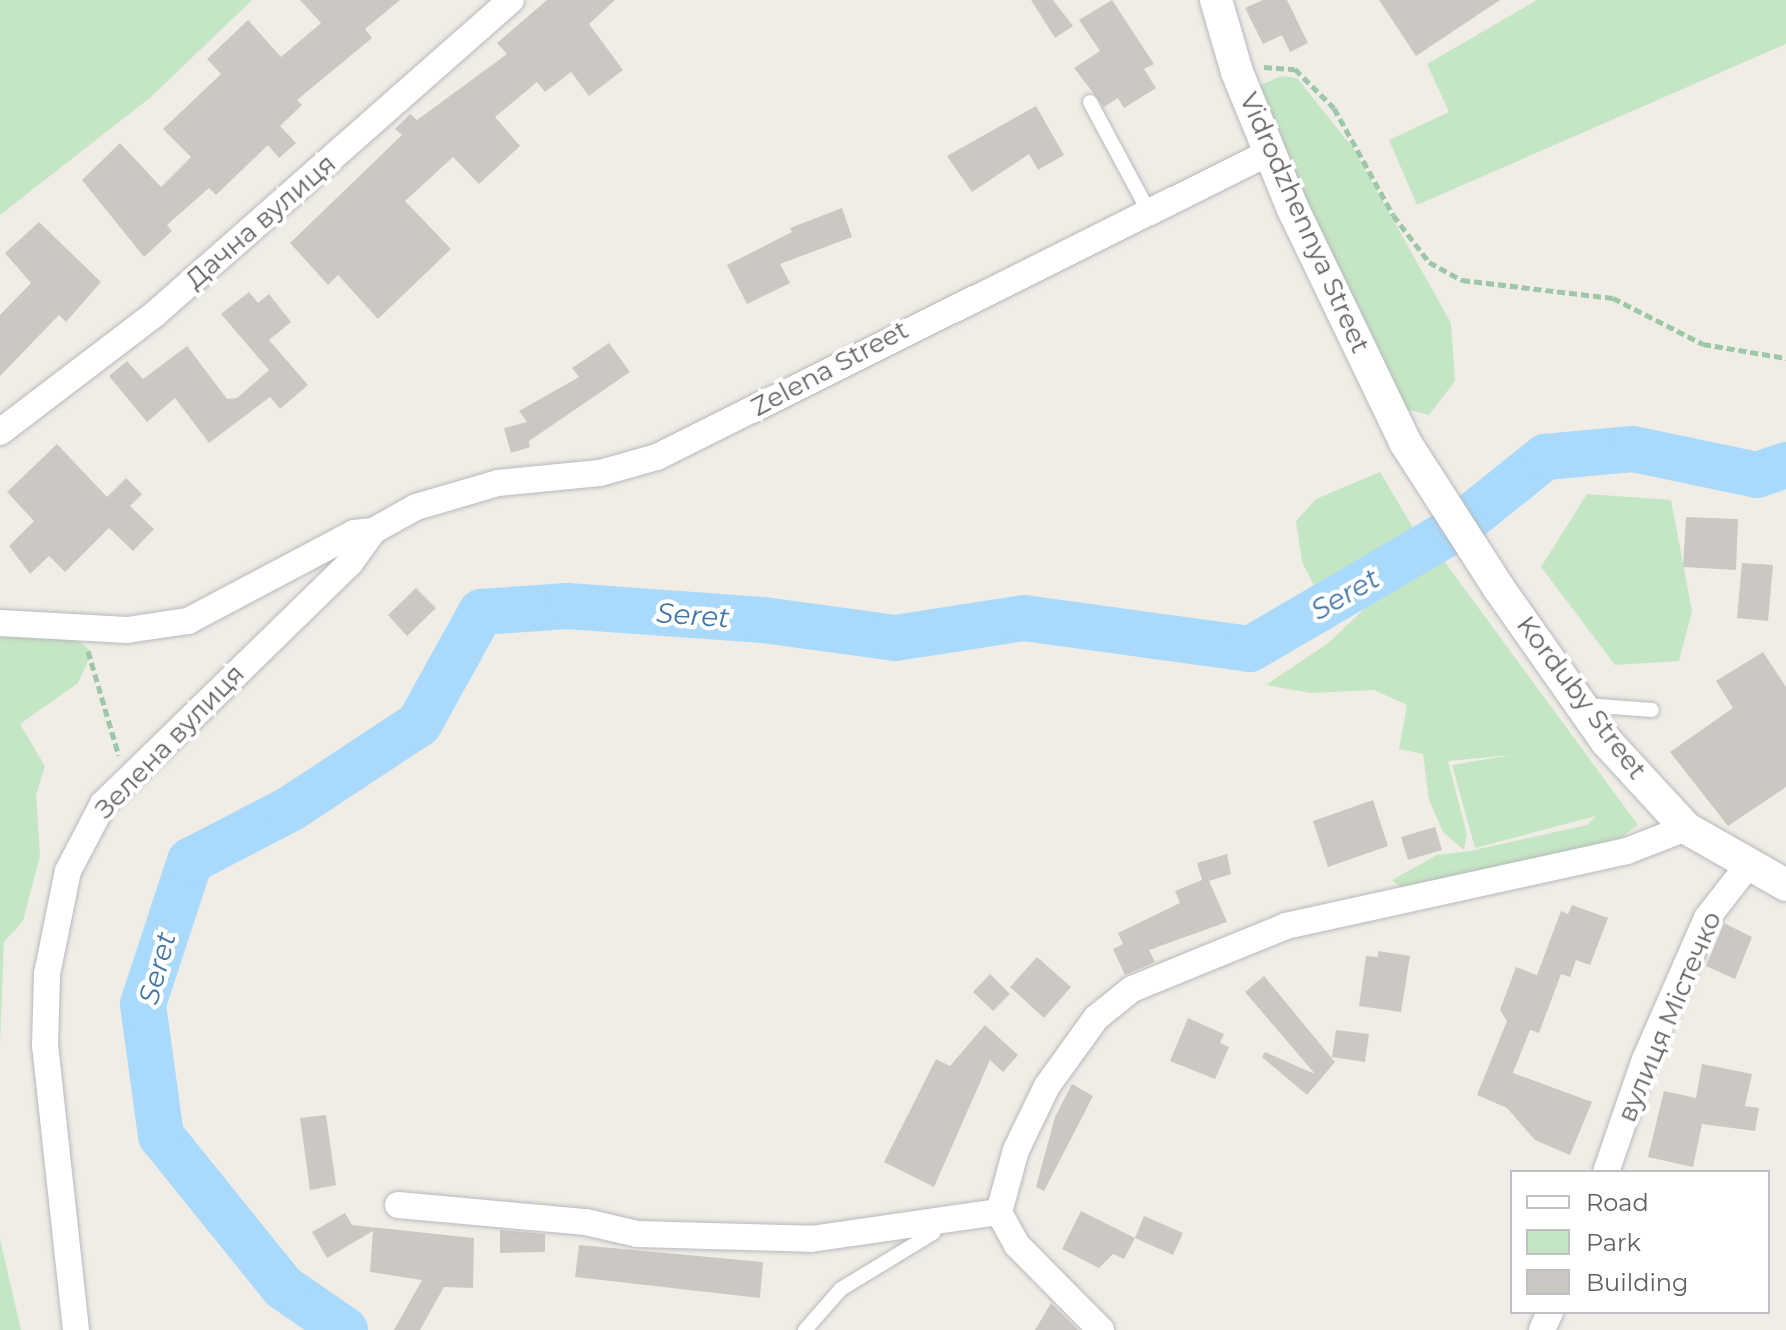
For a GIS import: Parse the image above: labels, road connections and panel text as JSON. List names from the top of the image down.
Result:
{
  "streets": {
    "street": [
      "Дачна вулиця",
      "Vidrodzhennya Street",
      "Zelena Street",
      "Korduby Street",
      "Зелена вулиця",
      "вулиця Містечко"
    ]
  },
  "crossings": [
    ["Vidrodzhennya Street", "Zelena Street"],
    ["Vidrodzhennya Street", "Korduby Street"],
    ["Zelena Street", "Зелена вулиця"],
    ["Korduby Street", "вулиця Містечко"]
  ],
  "water": ["Seret"],
  "legend": ["Road", "Park", "Building"]
}
